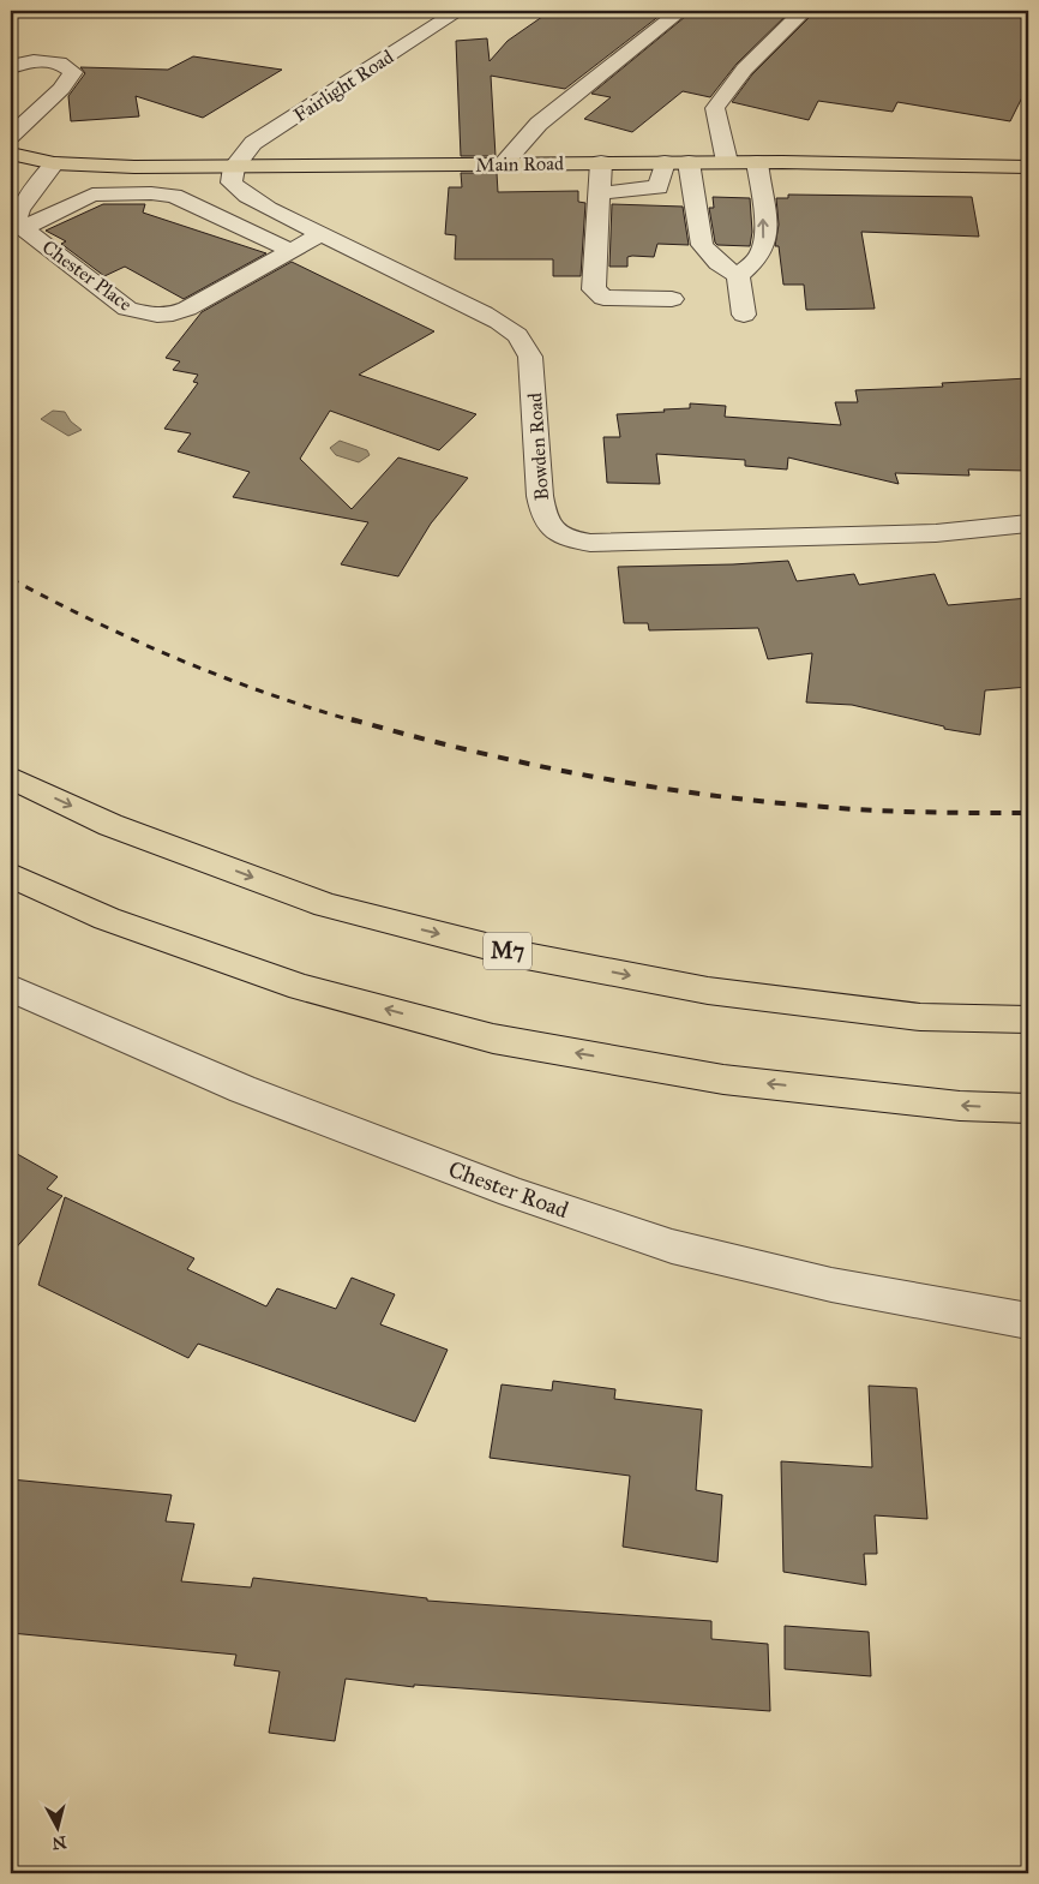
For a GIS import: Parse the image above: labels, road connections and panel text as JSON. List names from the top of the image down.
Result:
{
  "streets": {
    "main road": ["Main Road", "M7"],
    "street": [
      "Fairlight Road",
      "Chester Place",
      "Bowden Road",
      "Chester Road"
    ]
  },
  "crossings": [
    ["Fairlight Road", "Main Road"],
    ["Fairlight Road", "Bowden Road"],
    ["Main Road", "Chester Place"],
    ["Main Road", "Bowden Road"],
    ["Chester Place", "Bowden Road"]
  ],
  "north": "bottom"
}
